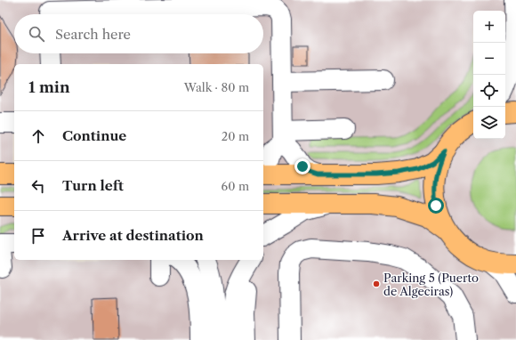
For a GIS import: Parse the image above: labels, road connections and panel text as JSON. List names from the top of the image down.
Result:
{
  "places": ["Parking 5 (Puerto de Algeciras)"],
  "page": {
    "map_buttons": ["+", "−"],
    "search": "Search here",
    "heading": ["1 min", "Walk · 80 m"],
    "list": [
      ["Continue", "20 m"],
      ["Turn left", "60 m"],
      "Arrive at destination"
    ]
  }
}
